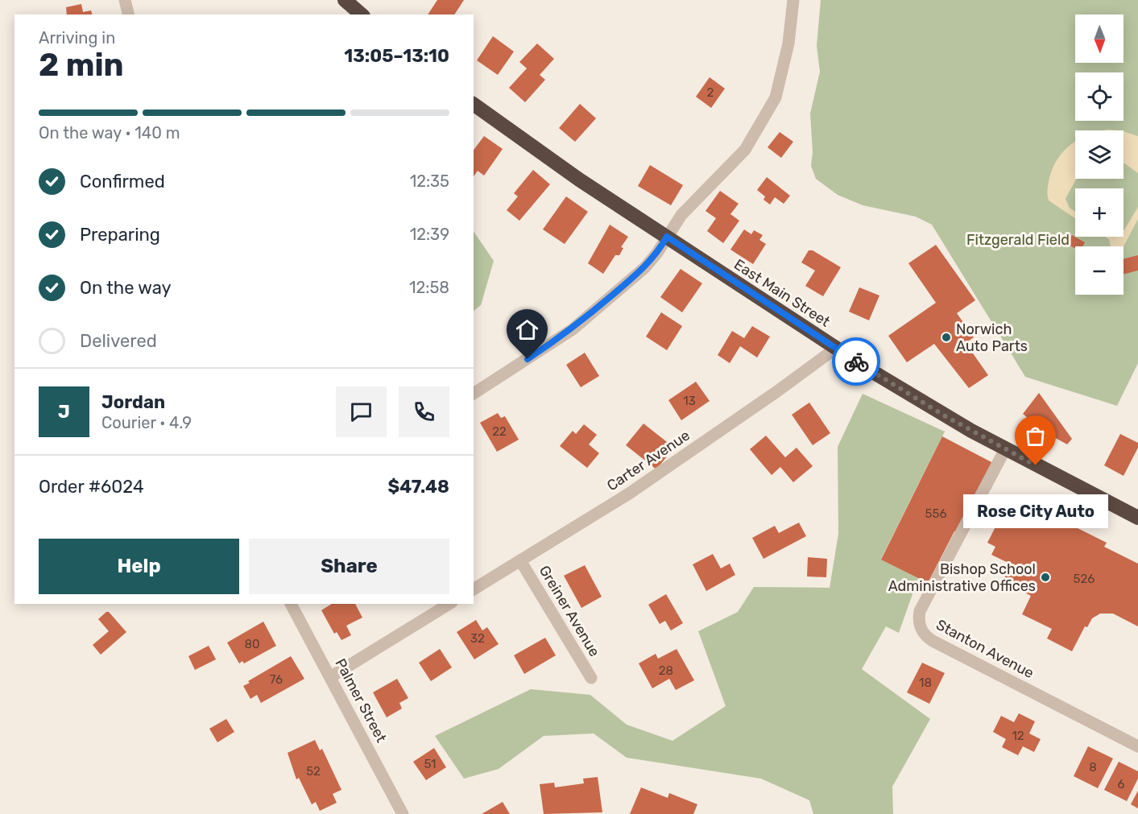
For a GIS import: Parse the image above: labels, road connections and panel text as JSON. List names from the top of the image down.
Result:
{
  "streets": {
    "highway": ["East Main Street"],
    "street": [
      "Carter Avenue",
      "Greiner Avenue",
      "Stanton Avenue",
      "Palmer Street"
    ]
  },
  "crossings": [
    ["East Main Street", "Carter Avenue"],
    ["East Main Street", "Stanton Avenue"],
    ["Carter Avenue", "Greiner Avenue"]
  ],
  "parks": ["Fitzgerald Field"],
  "places": ["Norwich Auto Parts", "Rose City Auto", "Bishop School Administrative Offices"],
  "house_numbers": [
    "2",
    "13",
    "22",
    "556",
    "526",
    "32",
    "80",
    "28",
    "76",
    "18",
    "12",
    "51",
    "8",
    "52",
    "6"
  ],
  "north": "bottom",
  "page": {
    "map_buttons": ["+", "−"],
    "heading": ["2 min", "Arriving in", "13:05–13:10"],
    "panel": [
      "Jordan",
      "Courier · 4.9",
      "Order #6024",
      "$47.48"
    ],
    "bar": "On the way · 140 m",
    "list": [
      ["Confirmed", "12:35"],
      ["Preparing", "12:39"],
      ["On the way", "12:58"],
      "Delivered"
    ],
    "round": "J",
    "bubble": "Rose City Auto",
    "buttons": ["Help", "Share"]
  }
}
